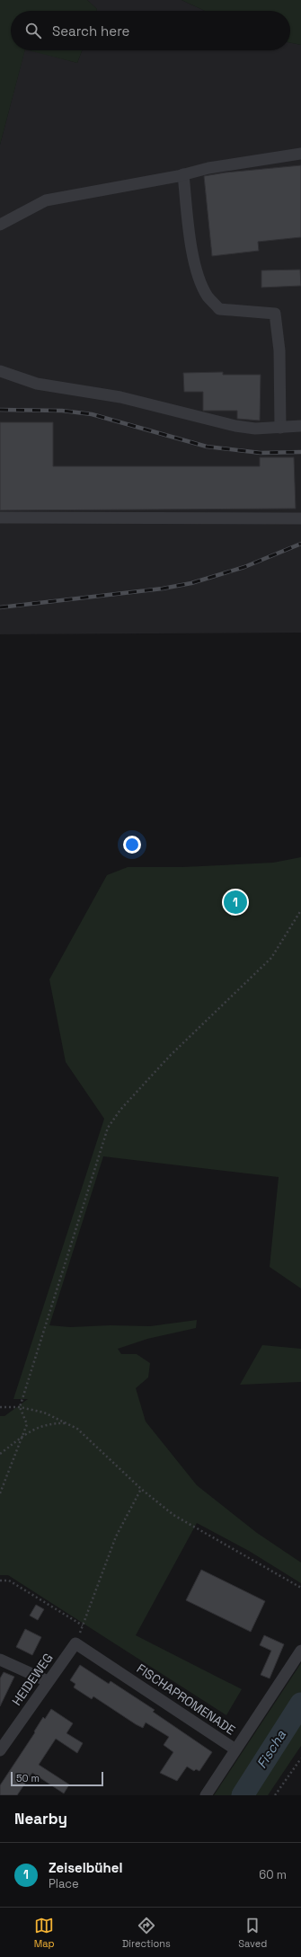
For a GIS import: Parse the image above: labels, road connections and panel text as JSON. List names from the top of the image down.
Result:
{
  "streets": {
    "street": ["HEIDEWEG", "FISCHAPROMENADE"]
  },
  "crossings": [
    ["HEIDEWEG", "FISCHAPROMENADE"]
  ],
  "water": ["Fischa"],
  "scale_bar": "50 m",
  "page": {
    "search": "Search here",
    "pins": "1",
    "scale": "50 m",
    "heading": "Nearby",
    "list": [
      {
        "mark": "1",
        "name": "Zeiselbühel",
        "note": "Place",
        "value": "60 m"
      }
    ],
    "nav": ["Map", "Directions", "Saved"]
  }
}
